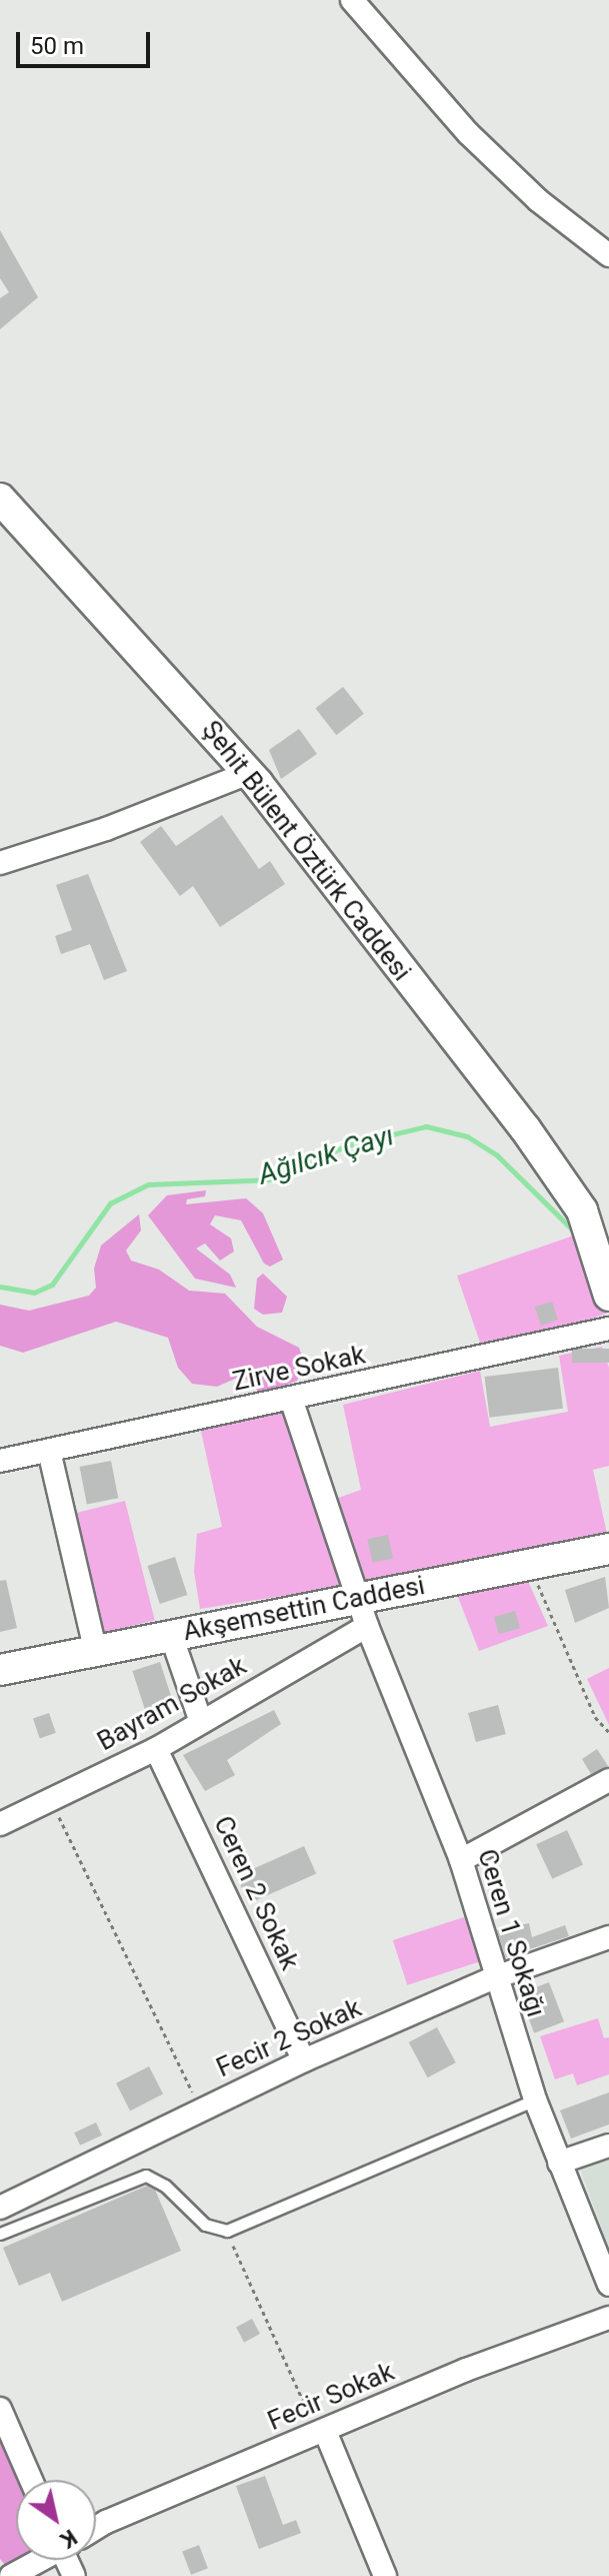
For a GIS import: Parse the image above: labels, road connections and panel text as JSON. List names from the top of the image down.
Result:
{
  "streets": {
    "street": [
      "Şehit Bülent Öztürk Caddesi",
      "Zirve Sokak",
      "Akşemsettin Caddesi",
      "Bayram Sokak",
      "Ceren 2 Sokak",
      "Ceren 1 Sokağı",
      "Fecir 2 Sokak",
      "Fecir Sokak"
    ]
  },
  "crossings": [
    ["Zirve Sokak", "Ceren 1 Sokağı"],
    ["Akşemsettin Caddesi", "Bayram Sokak"],
    ["Akşemsettin Caddesi", "Ceren 1 Sokağı"],
    ["Bayram Sokak", "Ceren 2 Sokak"],
    ["Bayram Sokak", "Ceren 1 Sokağı"],
    ["Ceren 2 Sokak", "Fecir 2 Sokak"],
    ["Ceren 1 Sokağı", "Fecir 2 Sokak"]
  ],
  "water": ["Ağılcık Çayı"],
  "scale_bar": "50 m",
  "north": "bottom right"
}
